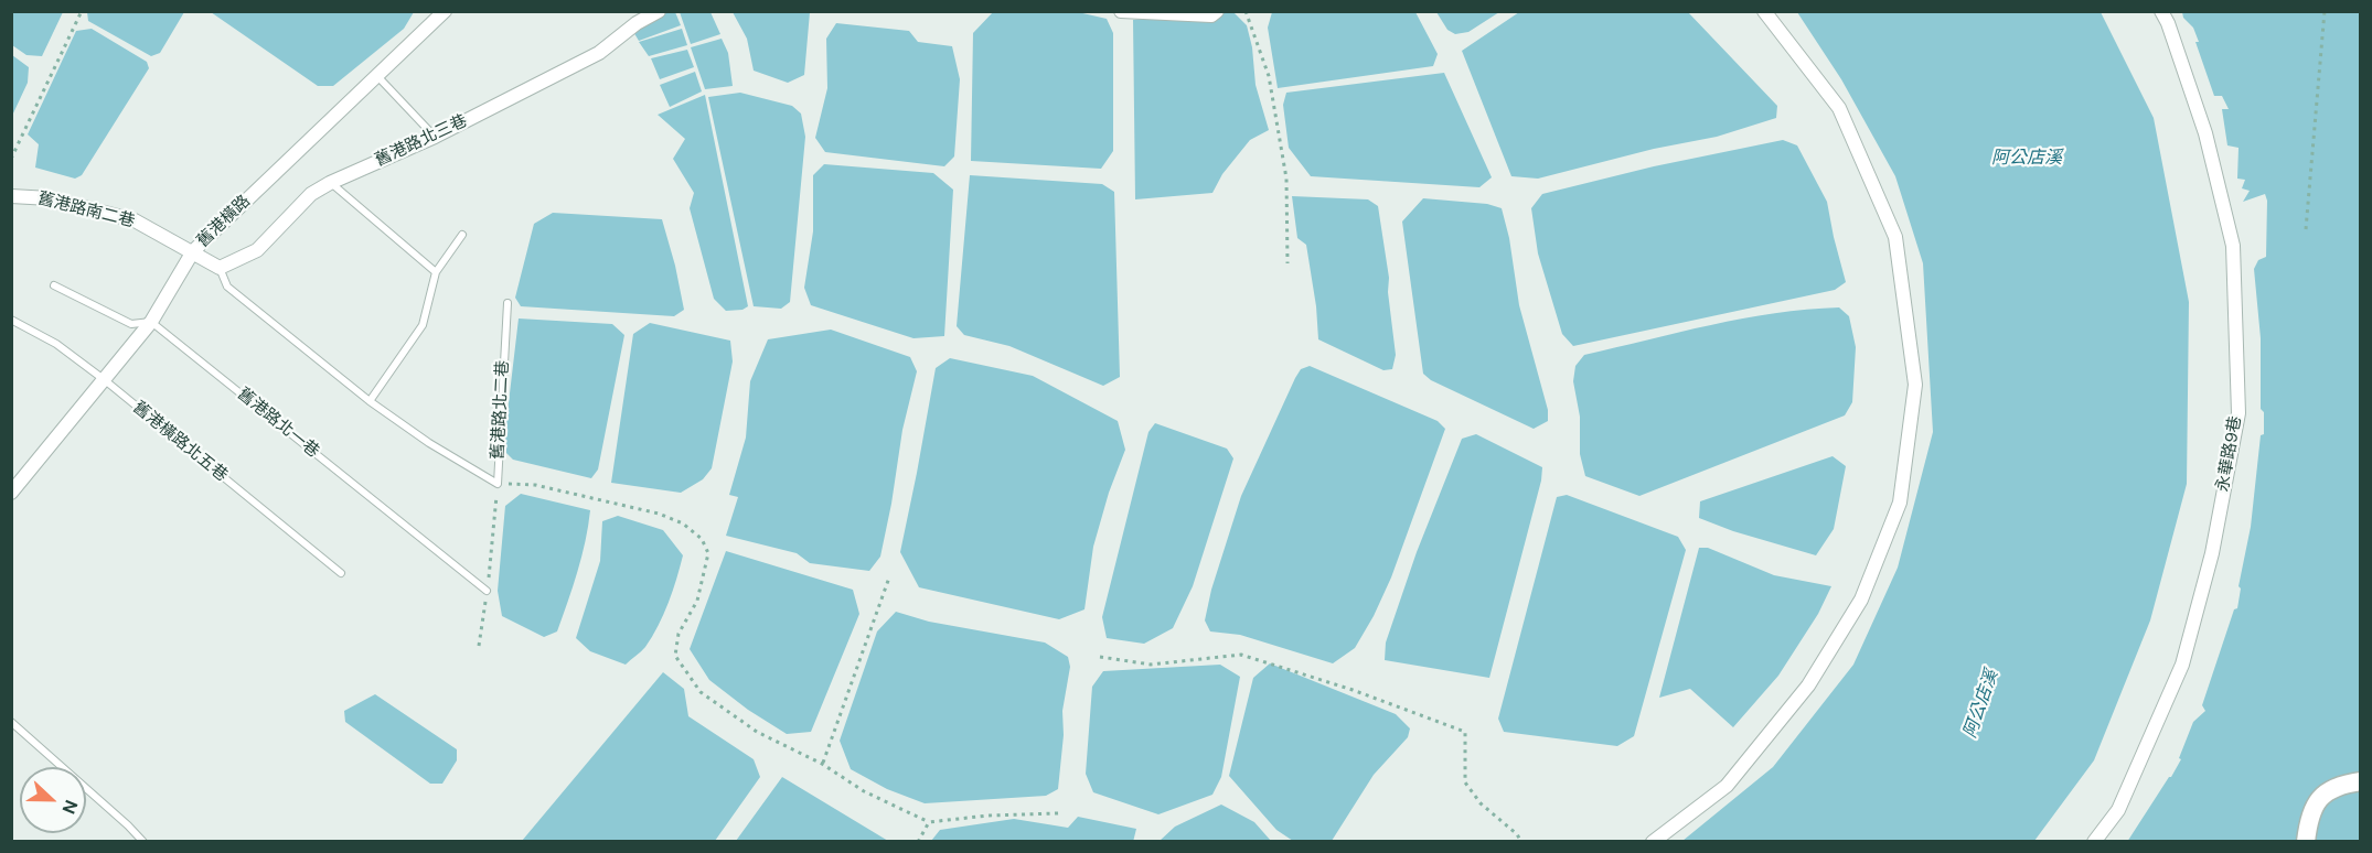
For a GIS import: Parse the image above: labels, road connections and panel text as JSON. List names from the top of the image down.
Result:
{
  "streets": {
    "street": [
      "舊港路北三巷",
      "舊港路南二巷",
      "舊港橫路",
      "永華路9巷"
    ],
    "lane": ["舊港路北二巷", "舊港路北一巷", "舊港橫路北五巷"]
  },
  "crossings": [
    ["舊港路北三巷", "舊港路北二巷"],
    ["舊港路南二巷", "舊港橫路"],
    ["舊港橫路", "舊港路北一巷"],
    ["舊港橫路", "舊港橫路北五巷"]
  ],
  "water": ["阿公店溪"],
  "north": "right"
}
